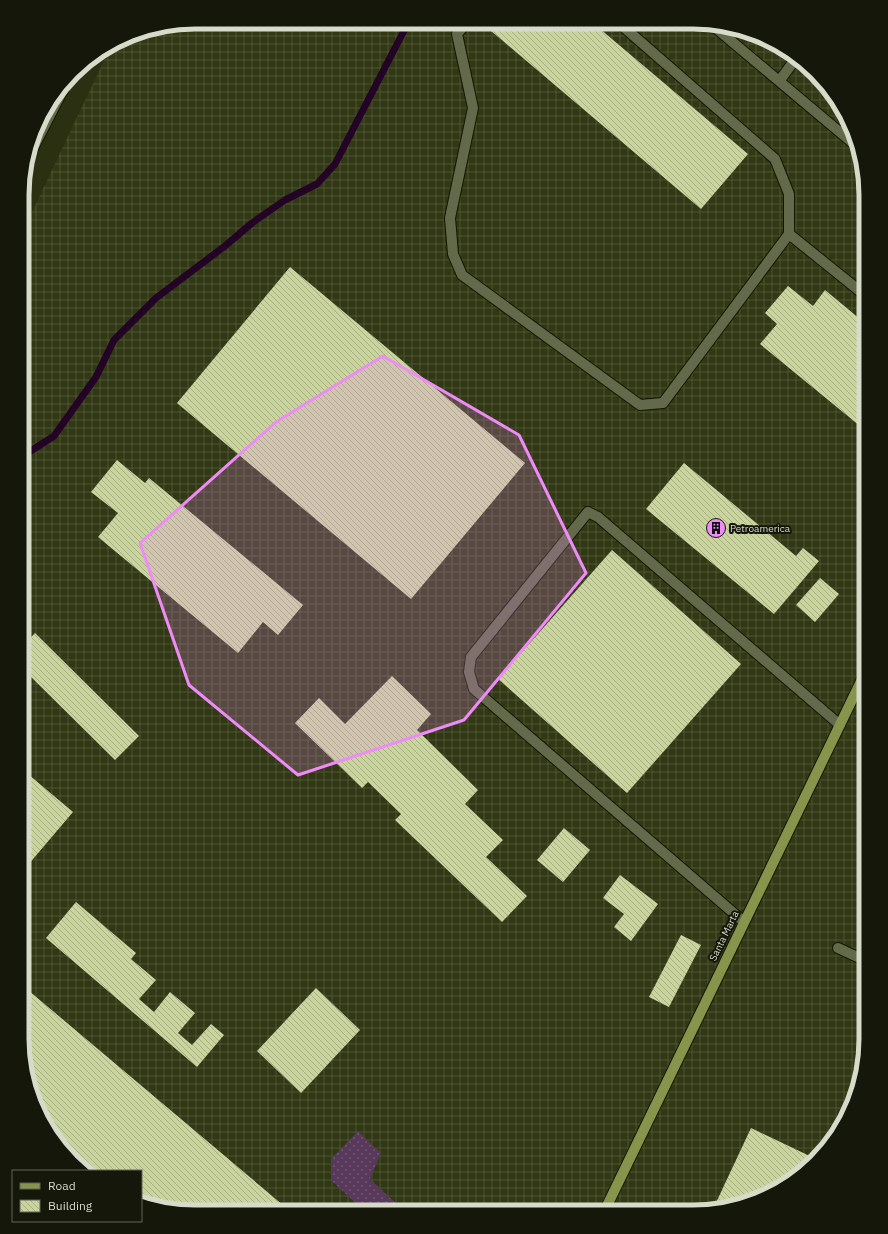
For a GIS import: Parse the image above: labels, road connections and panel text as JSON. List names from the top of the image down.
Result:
{
  "streets": {
    "main road": ["Santa Marta"]
  },
  "places": {
    "building": ["Petroamerica"]
  },
  "legend": ["Road", "Building"]
}
